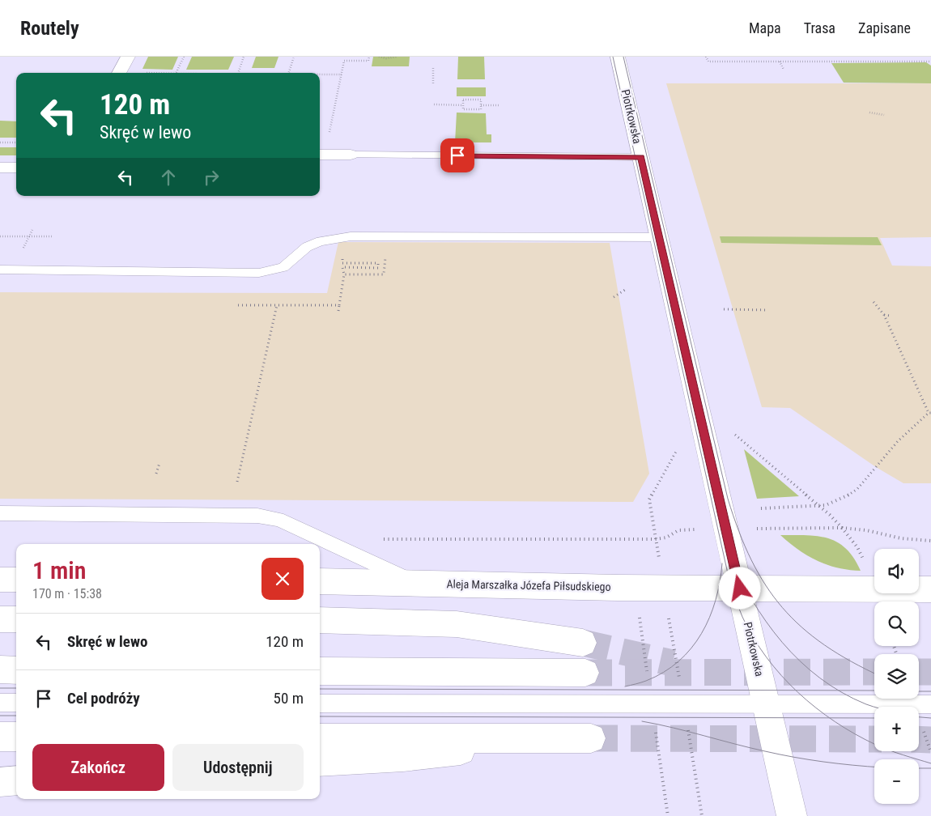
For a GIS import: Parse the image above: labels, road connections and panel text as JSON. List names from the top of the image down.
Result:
{
  "streets": {
    "main road": ["Piotrkowska", "Aleja Marszałka Józefa Piłsudskiego"]
  },
  "crossings": [
    ["Piotrkowska", "Aleja Marszałka Józefa Piłsudskiego"]
  ],
  "page": {
    "header": "Routely",
    "nav": ["Mapa", "Trasa", "Zapisane"],
    "turn": ["120 m", "Skręć w lewo"],
    "heading": ["1 min", "170 m · 15:38"],
    "map_buttons": ["+", "−"],
    "list": [
      {
        "name": "Skręć w lewo",
        "value": "120 m"
      },
      {
        "name": "Cel podróży",
        "value": "50 m"
      }
    ],
    "buttons": ["Zakończ", "Udostępnij"]
  }
}
